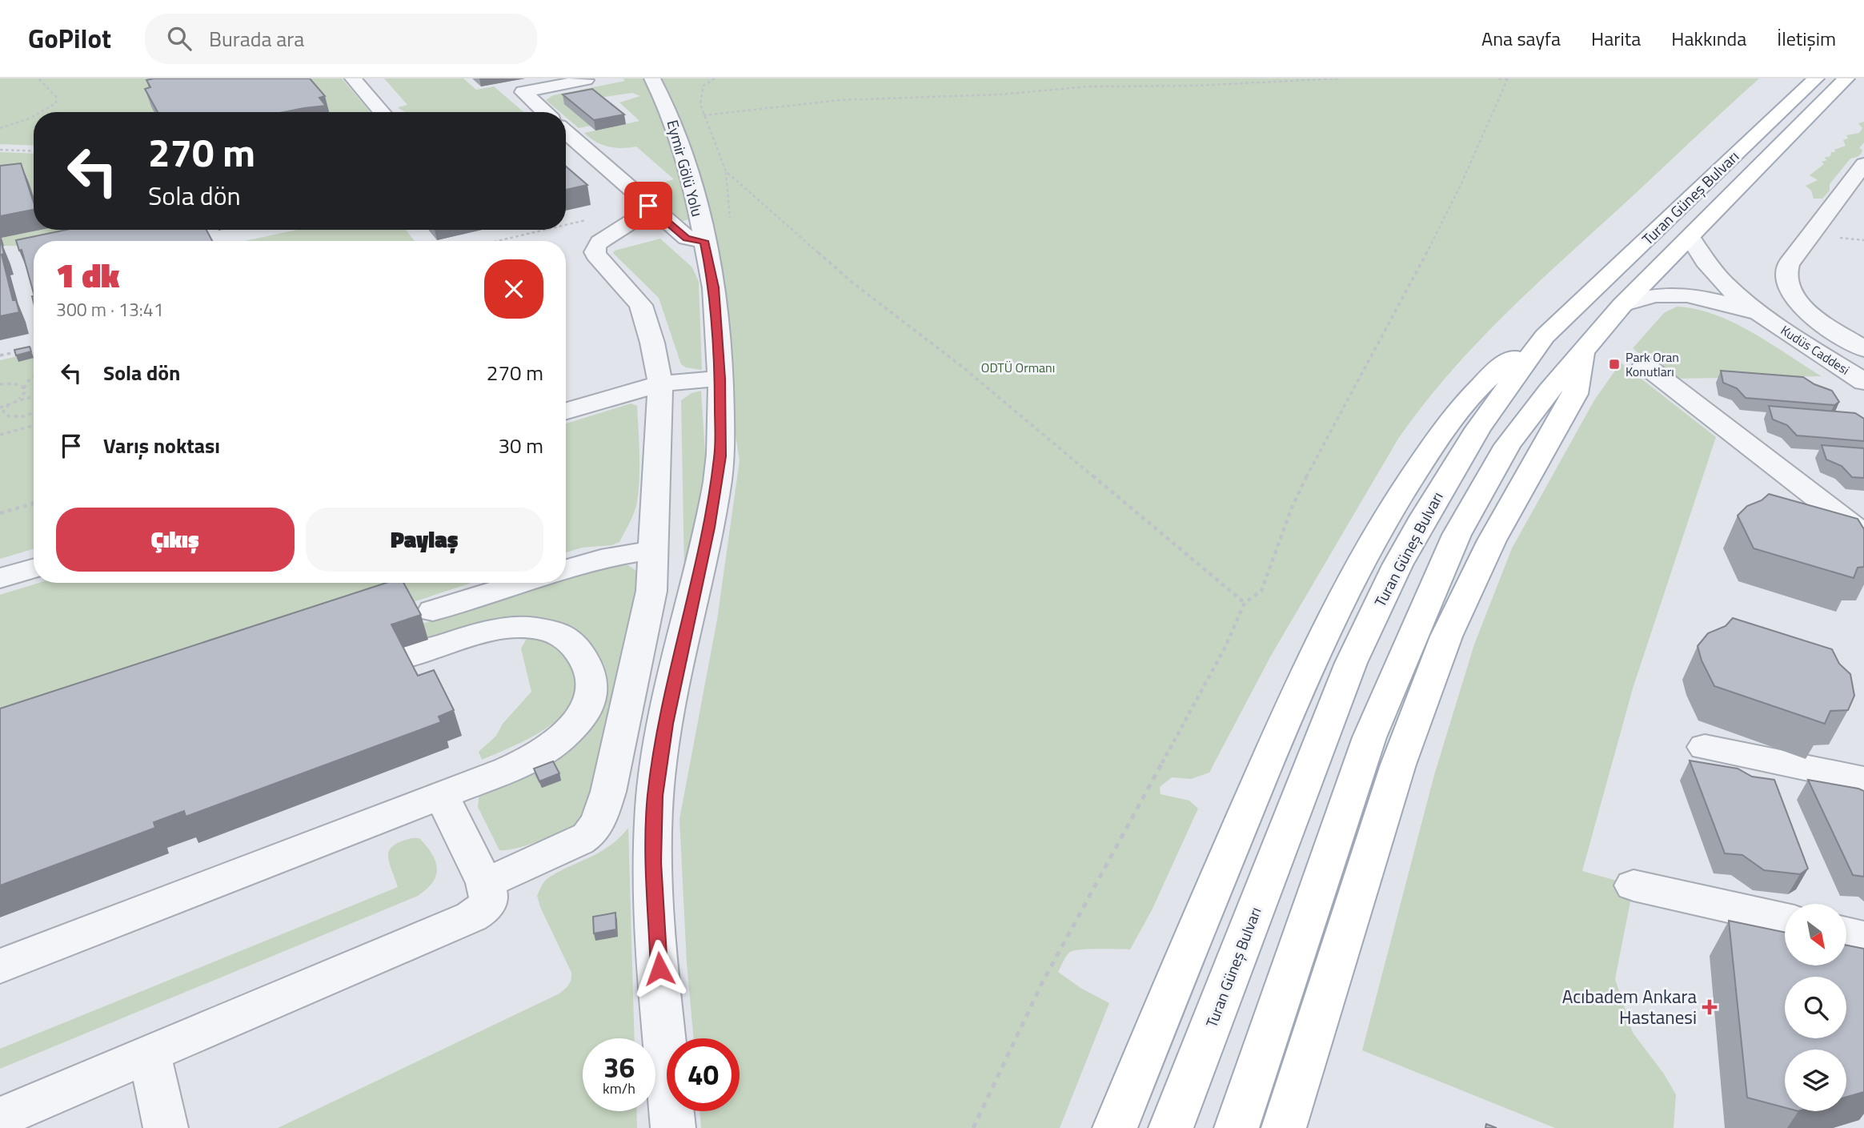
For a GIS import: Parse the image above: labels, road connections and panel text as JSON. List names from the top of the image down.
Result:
{
  "streets": {
    "main road": ["Turan Güneş Bulvarı"],
    "street": ["Eymir Gölü Yolu", "Kudüs Caddesi"]
  },
  "crossings": [
    ["Turan Güneş Bulvarı", "Kudüs Caddesi"]
  ],
  "parks": ["ODTÜ Ormanı"],
  "places": {
    "transit": ["Park Oran Konutları"],
    "health": ["Acıbadem Ankara Hastanesi"]
  },
  "north": "bottom right",
  "page": {
    "header": "GoPilot",
    "search": "Burada ara",
    "nav": [
      "Ana sayfa",
      "Harita",
      "Hakkında",
      "İletişim"
    ],
    "turn": ["270 m", "Sola dön"],
    "heading": ["1 dk", "300 m · 13:41"],
    "list": [
      {
        "name": "Sola dön",
        "value": "270 m"
      },
      {
        "name": "Varış noktası",
        "value": "30 m"
      }
    ],
    "buttons": ["Çıkış", "Paylaş"],
    "speed": "36 km/h",
    "limit": "40"
  }
}
